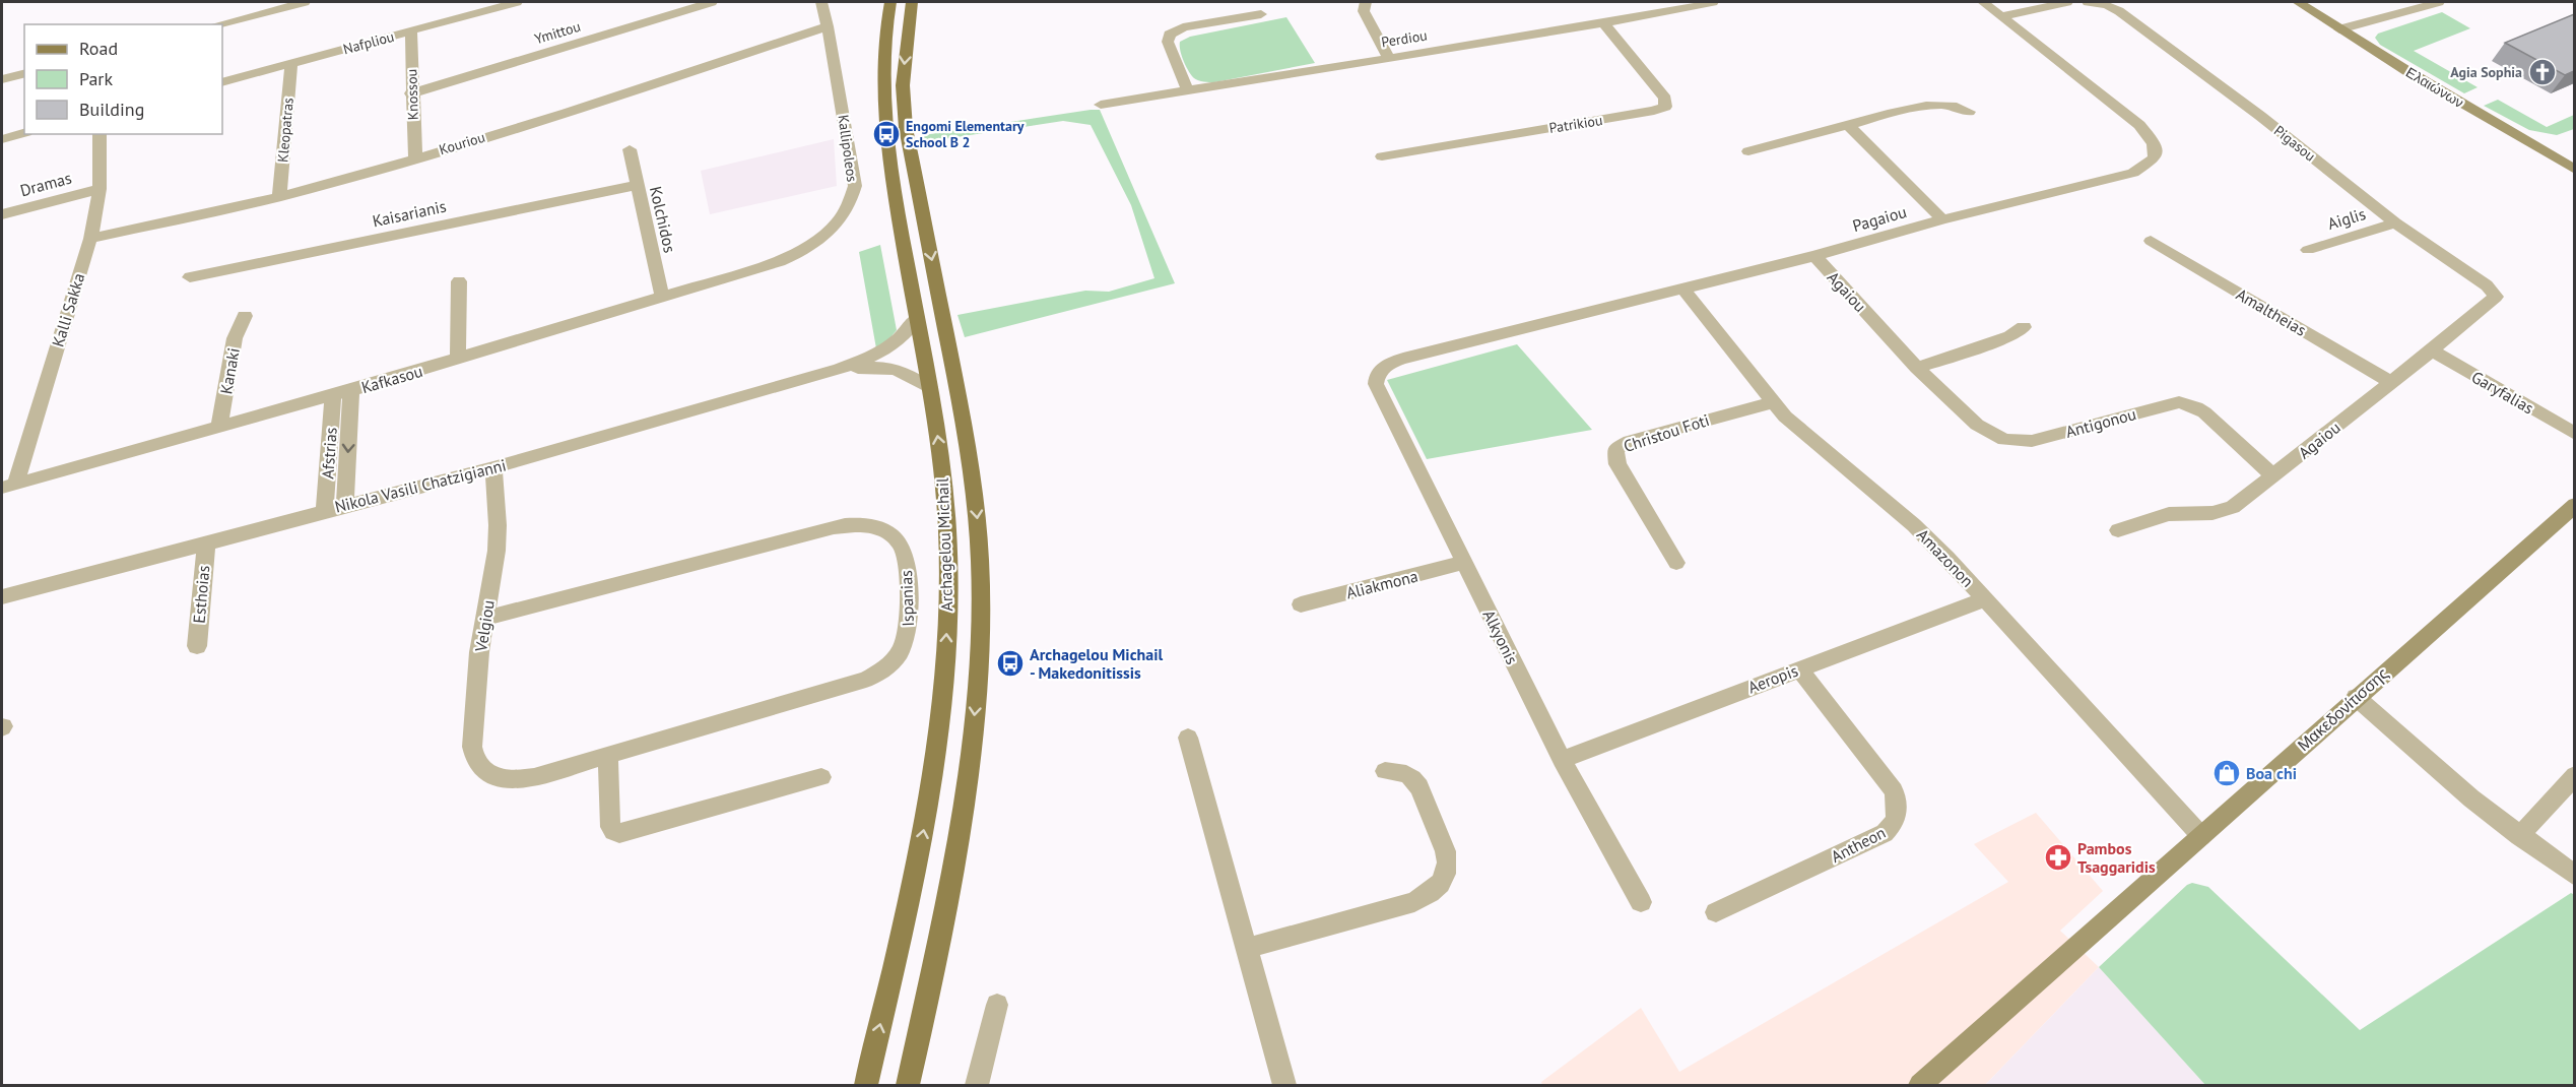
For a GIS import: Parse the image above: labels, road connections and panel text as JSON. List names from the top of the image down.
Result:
{
  "streets": {
    "main road": ["Ελαιώνων", "Archagelou Michail", "Μακεδονίτισσης"],
    "street": [
      "Ymittou",
      "Perdiou",
      "Nafpliou",
      "Knossou",
      "Patrikiou",
      "Kleopatras",
      "Kouriou",
      "Pigasou",
      "Kallipoleos",
      "Dramas",
      "Kaisarianis",
      "Pagaiou",
      "Aiglis",
      "Kolchidos",
      "Agaiou",
      "Kalli Sakka",
      "Amaltheias",
      "Kanaki",
      "Kafkasou",
      "Garyfalias",
      "Antigonou",
      "Christou Foti",
      "Afstrias",
      "Nikola Vasili Chatzigianni",
      "Amazonon",
      "Aliakmona",
      "Esthoias",
      "Ispanias",
      "Velgiou",
      "Alkyonis",
      "Aeropis",
      "Antheon"
    ]
  },
  "crossings": [
    ["Ymittou", "Knossou"],
    ["Perdiou", "Patrikiou"],
    ["Nafpliou", "Knossou"],
    ["Nafpliou", "Kleopatras"],
    ["Knossou", "Kouriou"],
    ["Kleopatras", "Kouriou"],
    ["Kouriou", "Kallipoleos"],
    ["Kouriou", "Kalli Sakka"],
    ["Pigasou", "Aiglis"],
    ["Pigasou", "Agaiou"],
    ["Kallipoleos", "Kafkasou"],
    ["Dramas", "Kalli Sakka"],
    ["Kaisarianis", "Kolchidos"],
    ["Pagaiou", "Agaiou"],
    ["Pagaiou", "Amazonon"],
    ["Pagaiou", "Alkyonis"],
    ["Kolchidos", "Kafkasou"],
    ["Agaiou", "Amaltheias"],
    ["Agaiou", "Garyfalias"],
    ["Agaiou", "Antigonou"],
    ["Kalli Sakka", "Kafkasou"],
    ["Kanaki", "Kafkasou"],
    ["Kafkasou", "Afstrias"],
    ["Christou Foti", "Amazonon"],
    ["Afstrias", "Nikola Vasili Chatzigianni"],
    ["Nikola Vasili Chatzigianni", "Archagelou Michail"],
    ["Nikola Vasili Chatzigianni", "Esthoias"],
    ["Nikola Vasili Chatzigianni", "Velgiou"],
    ["Amazonon", "Aeropis"],
    ["Amazonon", "Μακεδονίτισσης"],
    ["Aliakmona", "Alkyonis"],
    ["Ispanias", "Velgiou"],
    ["Alkyonis", "Aeropis"],
    ["Aeropis", "Antheon"]
  ],
  "places": {
    "church": ["Agia Sophia"],
    "bus stop": ["Engomi Elementary School B 2", "Archagelou Michail - Makedonitissis"],
    "shop": ["Boa chi"],
    "pharmacy": ["Pambos Tsaggaridis"]
  },
  "legend": ["Road", "Park", "Building"]
}
